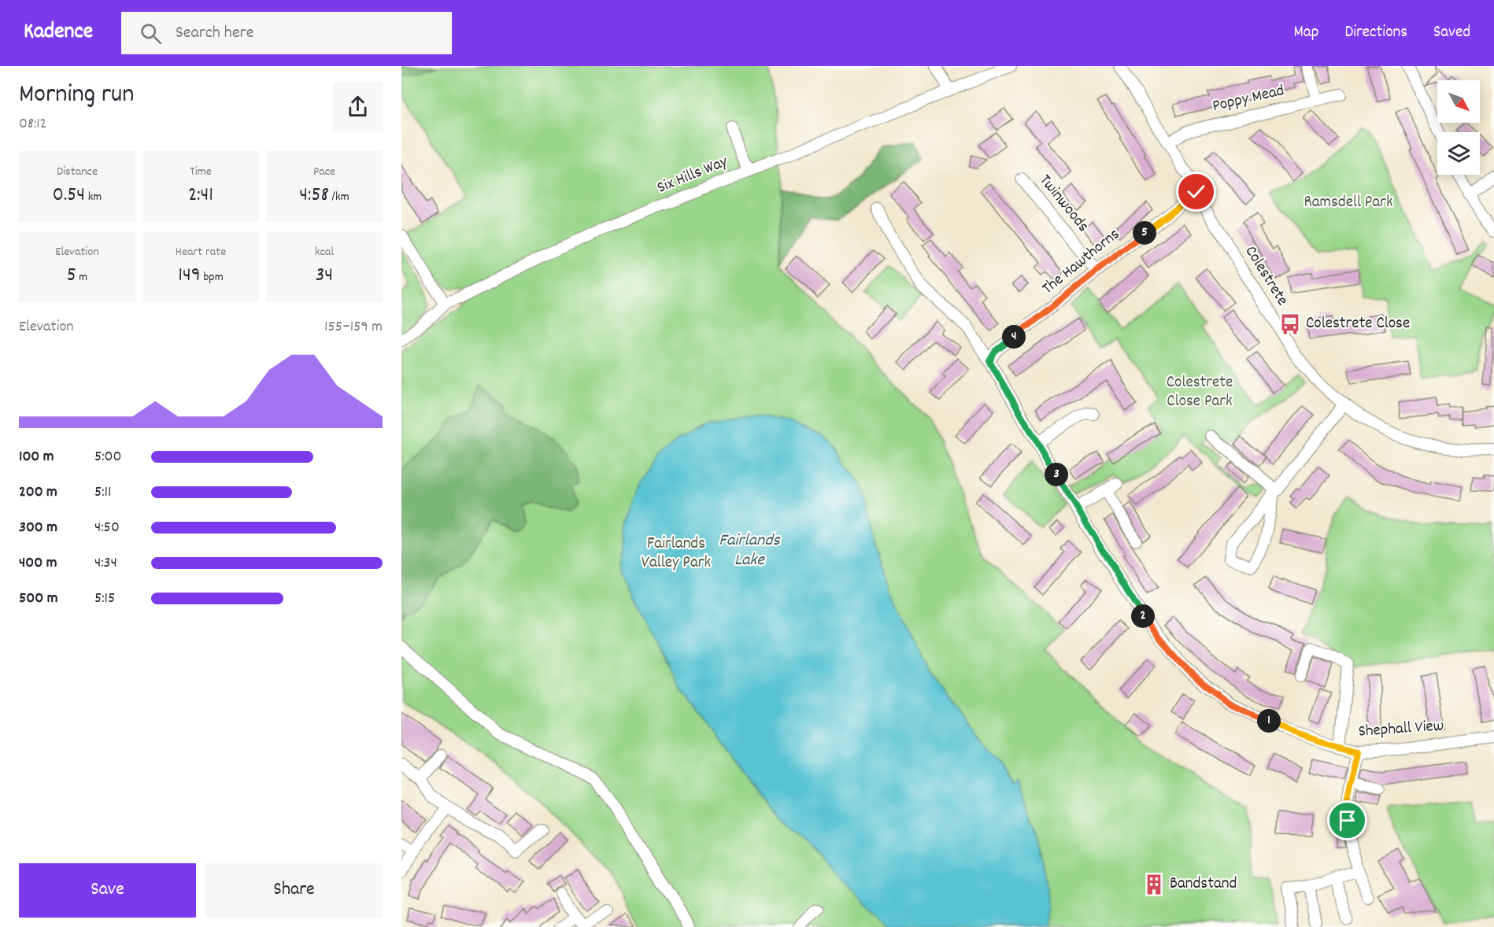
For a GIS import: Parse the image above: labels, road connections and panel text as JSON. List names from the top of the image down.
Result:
{
  "streets": {
    "street": [
      "Poppy Mead",
      "Six Hills Way",
      "Twinwoods",
      "The Hawthorns",
      "Colestrete",
      "Shephall View"
    ]
  },
  "crossings": [
    ["Poppy Mead", "Colestrete"],
    ["Twinwoods", "The Hawthorns"],
    ["The Hawthorns", "Colestrete"],
    ["The Hawthorns", "Shephall View"]
  ],
  "water": ["Fairlands Lake"],
  "parks": ["Ramsdell Park", "Colestrete Close Park", "Fairlands Valley Park"],
  "places": {
    "bus stop": ["Colestrete Close"],
    "building": ["Bandstand"]
  },
  "north": "bottom right",
  "page": {
    "header": "Kadence",
    "search": "Search here",
    "nav": ["Map", "Directions", "Saved"],
    "heading": ["Morning run", "08:12"],
    "stats": [
      ["Distance", "0.54 km"],
      ["Time", "2:41"],
      ["Pace", "4:58 /km"],
      ["Elevation", "5 m"],
      ["Heart rate", "149 bpm"],
      ["kcal", "34"]
    ],
    "pins": [
      "5",
      "4",
      "3",
      "2",
      "1"
    ],
    "chart": ["Elevation", "155–159 m"],
    "list": [
      {
        "name": "100 m",
        "note": "5:00"
      },
      {
        "name": "200 m",
        "note": "5:11"
      },
      {
        "name": "300 m",
        "note": "4:50"
      },
      {
        "name": "400 m",
        "note": "4:34"
      },
      {
        "name": "500 m",
        "note": "5:15"
      }
    ],
    "buttons": ["Save", "Share"]
  }
}
